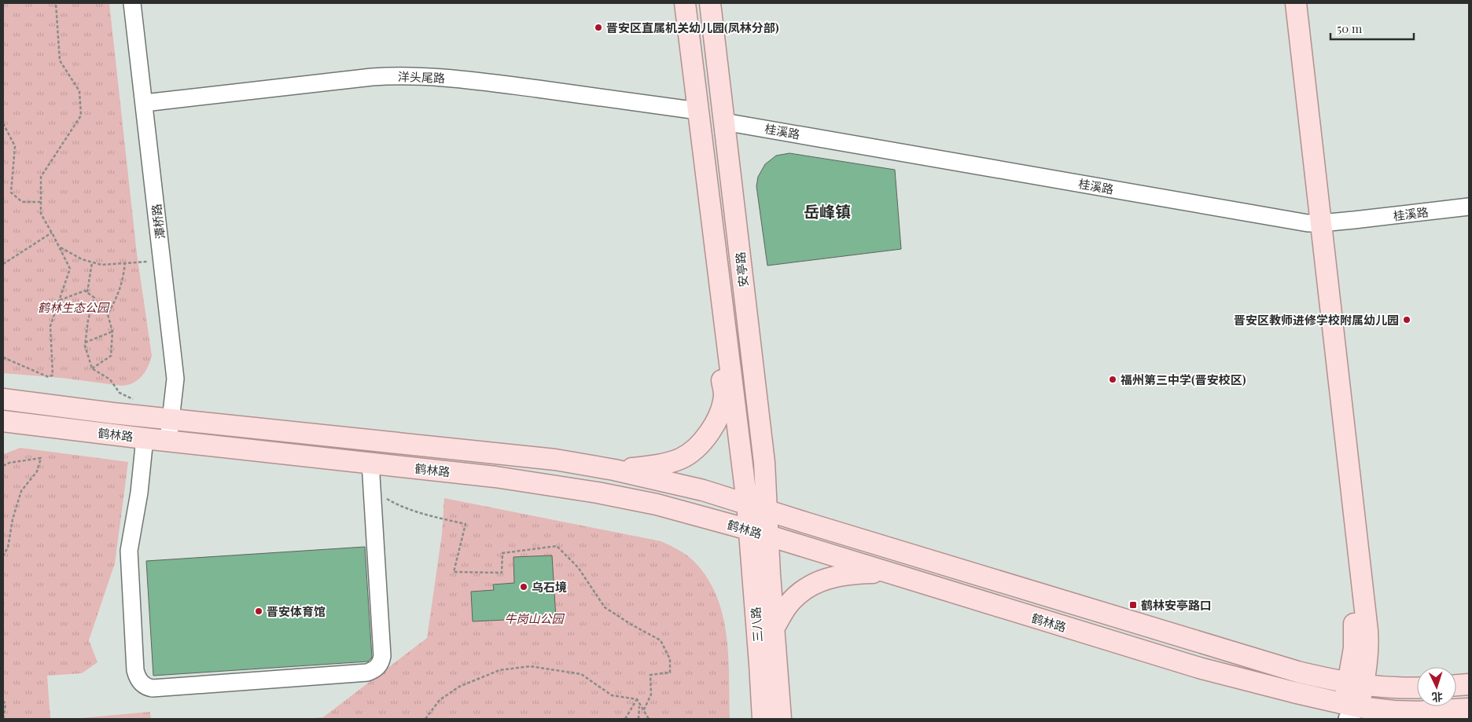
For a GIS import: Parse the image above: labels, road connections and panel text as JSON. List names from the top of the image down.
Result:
{
  "streets": {
    "main road": ["安亭路", "鹤林路", "三八路"],
    "street": ["洋头尾路", "桂溪路", "潭桥路"]
  },
  "crossings": [
    ["洋头尾路", "潭桥路"],
    ["洋头尾路", "安亭路"],
    ["桂溪路", "安亭路"],
    ["潭桥路", "鹤林路"],
    ["安亭路", "鹤林路"],
    ["安亭路", "三八路"],
    ["鹤林路", "三八路"]
  ],
  "districts": ["岳峰镇"],
  "parks": ["鹤林生态公园", "牛岗山公园"],
  "places": {
    "other": [
      "晋安区直属机关幼儿园(凤林分部)",
      "晋安区教师进修学校附属幼儿园",
      "福州第三中学(晋安校区)",
      "乌石境",
      "晋安体育馆"
    ],
    "transit": ["鹤林安亭路口"]
  },
  "scale_bar": "50 m",
  "north": "bottom"
}
